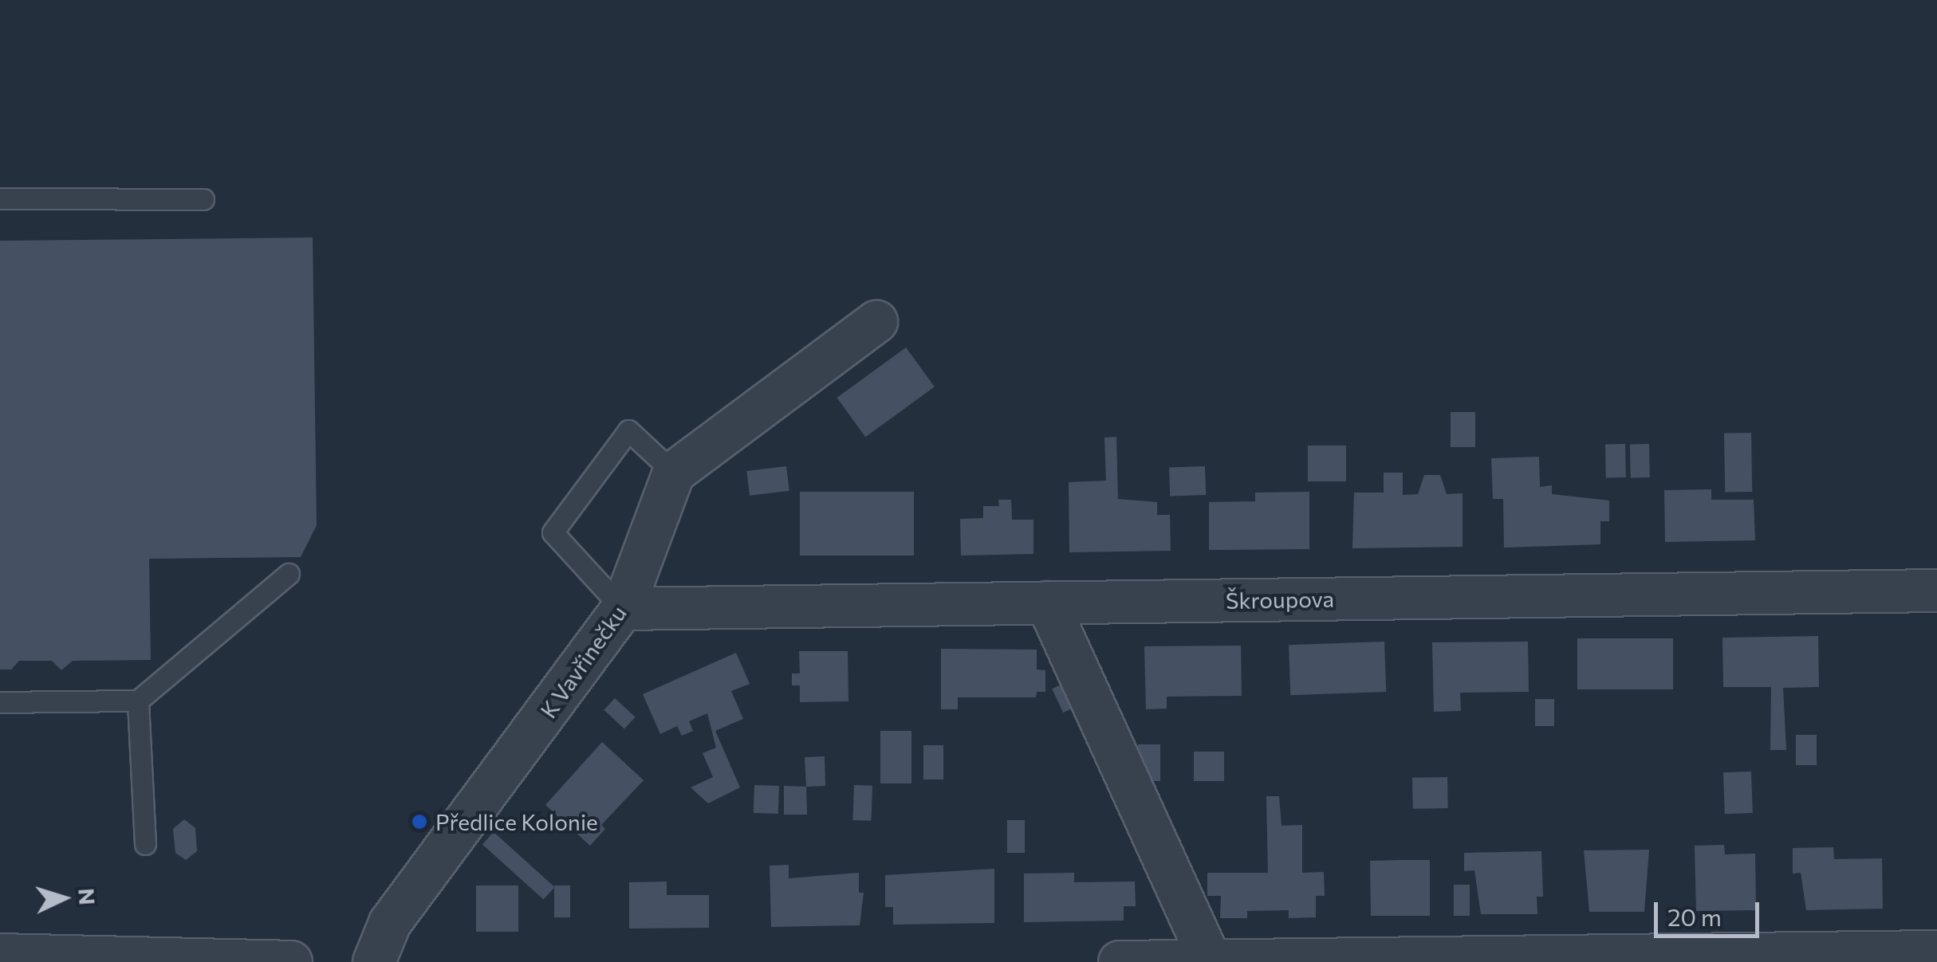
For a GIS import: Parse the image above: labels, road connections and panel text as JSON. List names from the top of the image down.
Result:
{
  "streets": {
    "street": ["Škroupova", "K Vavřinečku"]
  },
  "crossings": [
    ["Škroupova", "K Vavřinečku"]
  ],
  "places": ["Předlice Kolonie"],
  "scale_bar": "20 m",
  "north": "right"
}
